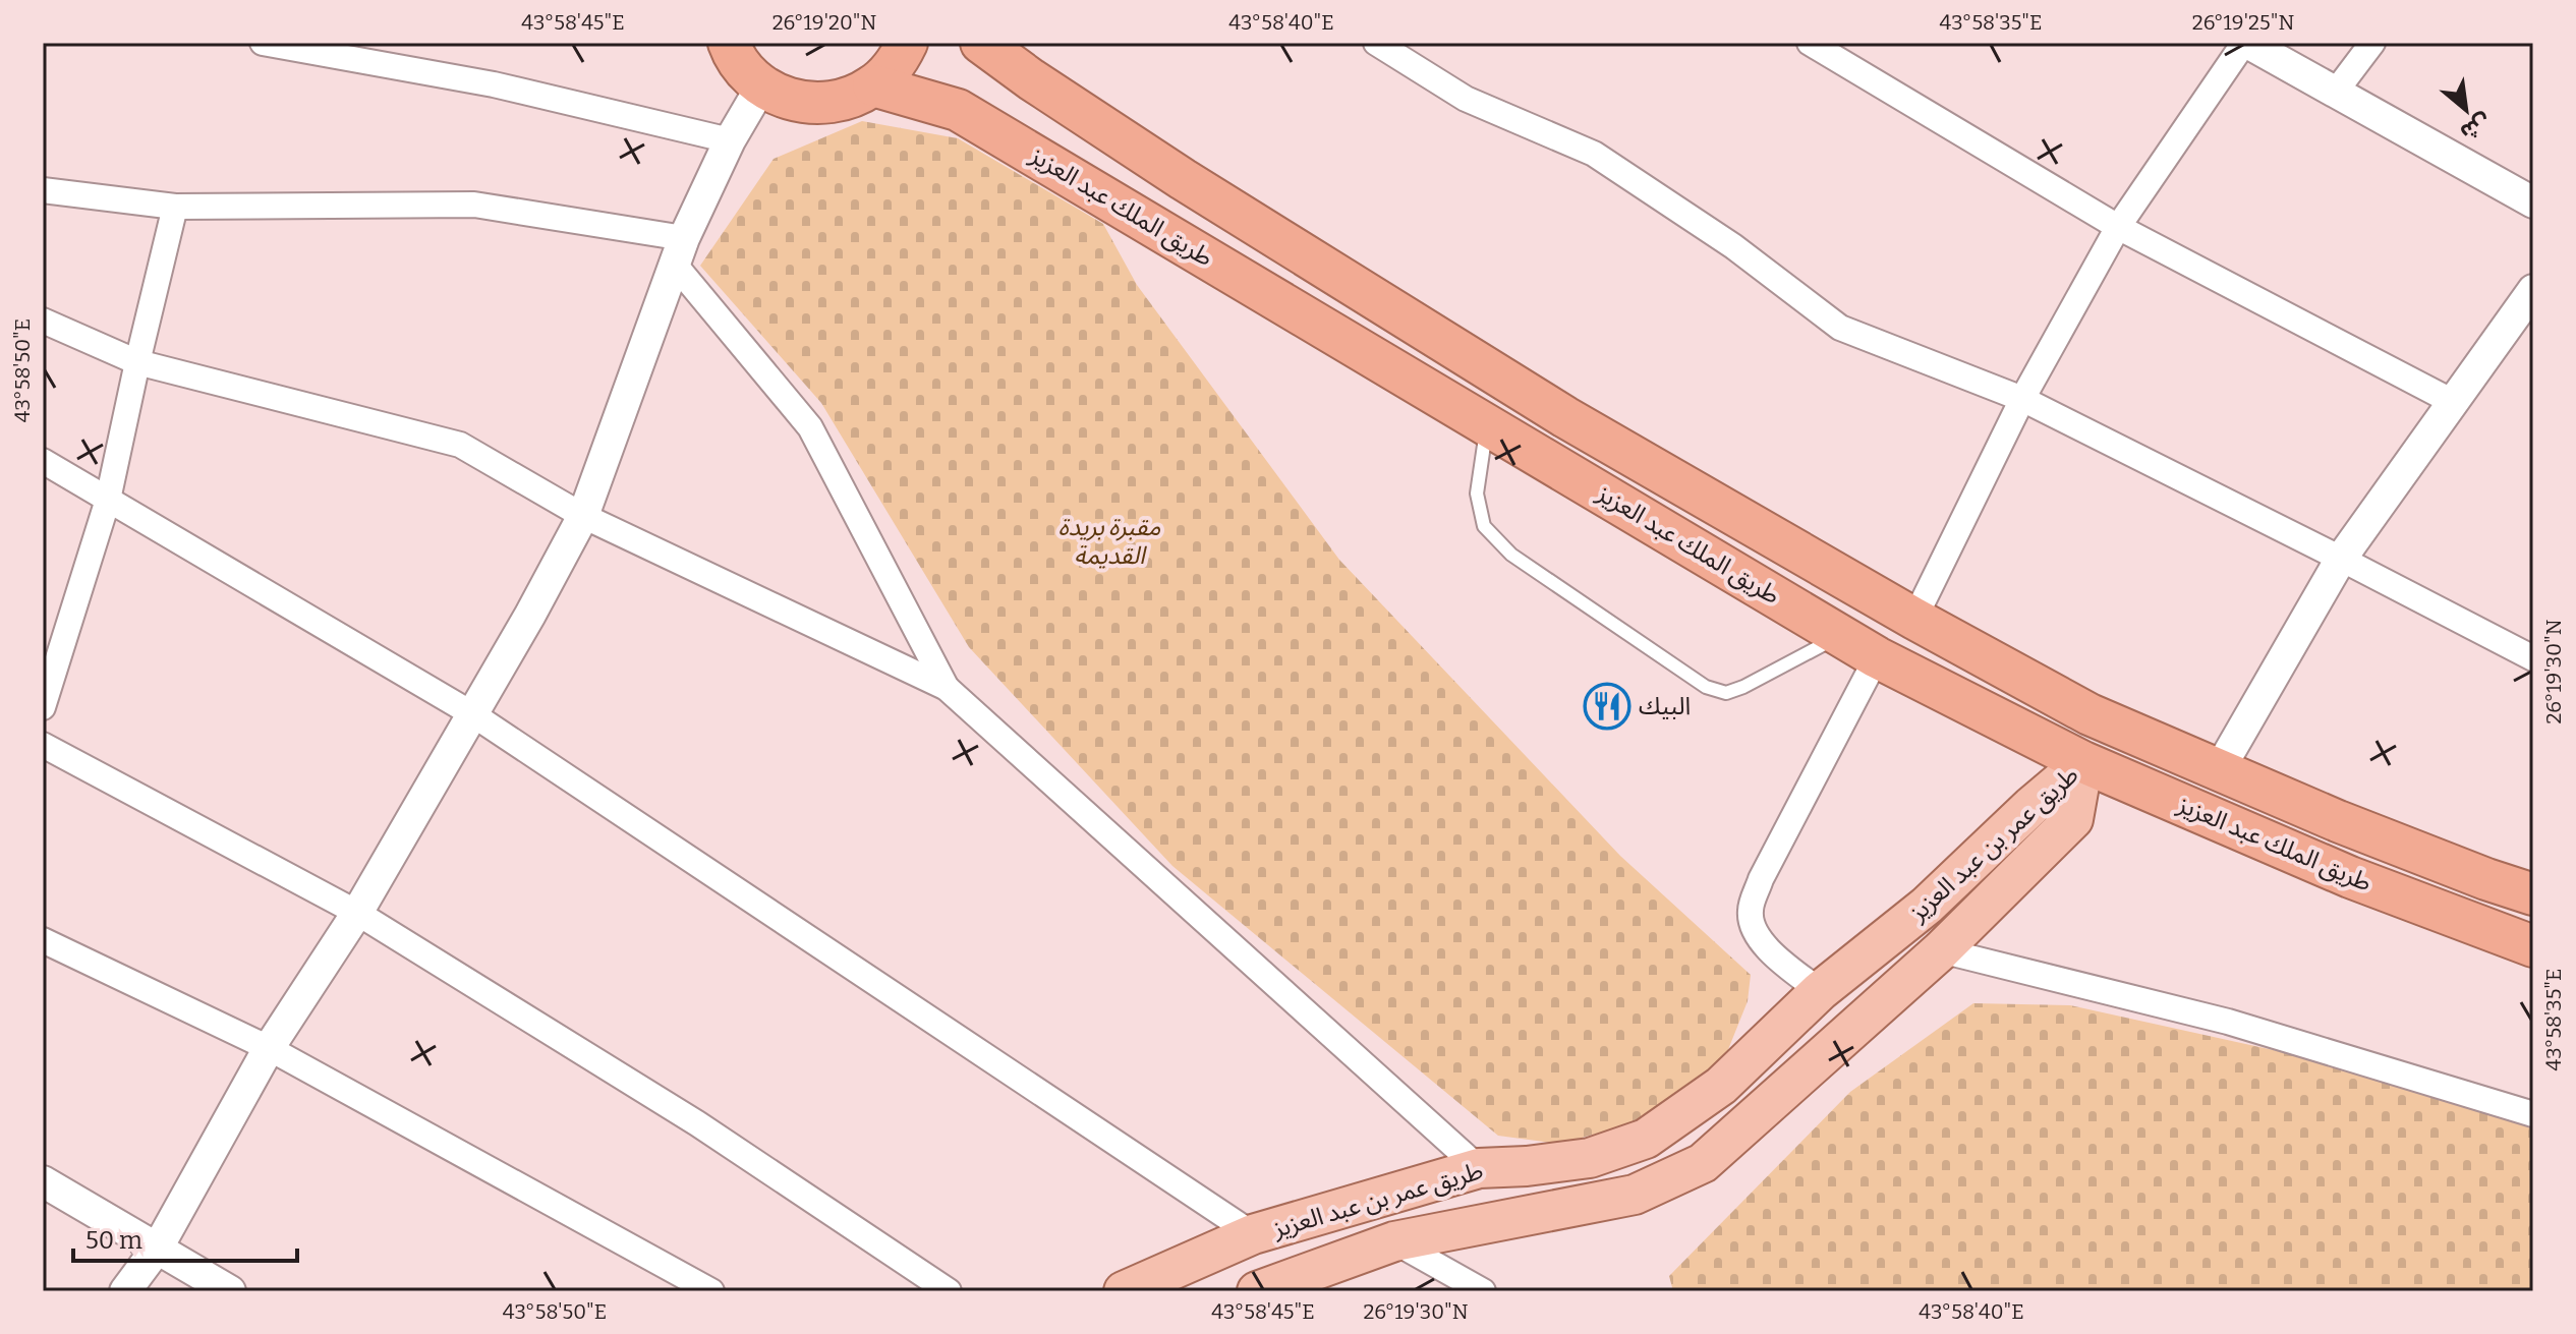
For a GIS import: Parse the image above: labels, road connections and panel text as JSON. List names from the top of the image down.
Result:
{
  "streets": {
    "highway": ["طريق الملك عبد العزيز"],
    "main road": ["طريق عمر بن عبد العزيز"]
  },
  "crossings": [
    ["طريق الملك عبد العزيز", "طريق عمر بن عبد العزيز"]
  ],
  "parks": ["مقبرة بريدة القديمة"],
  "places": {
    "restaurant": ["البيك"]
  },
  "scale_bar": "50 m",
  "north": "bottom right",
  "coordinates": [
    "43°58'45\"E",
    "26°19'20\"N",
    "43°58'40\"E",
    "43°58'35\"E",
    "26°19'25\"N",
    "43°58'50\"E",
    "26°19'30\"N"
  ]
}
